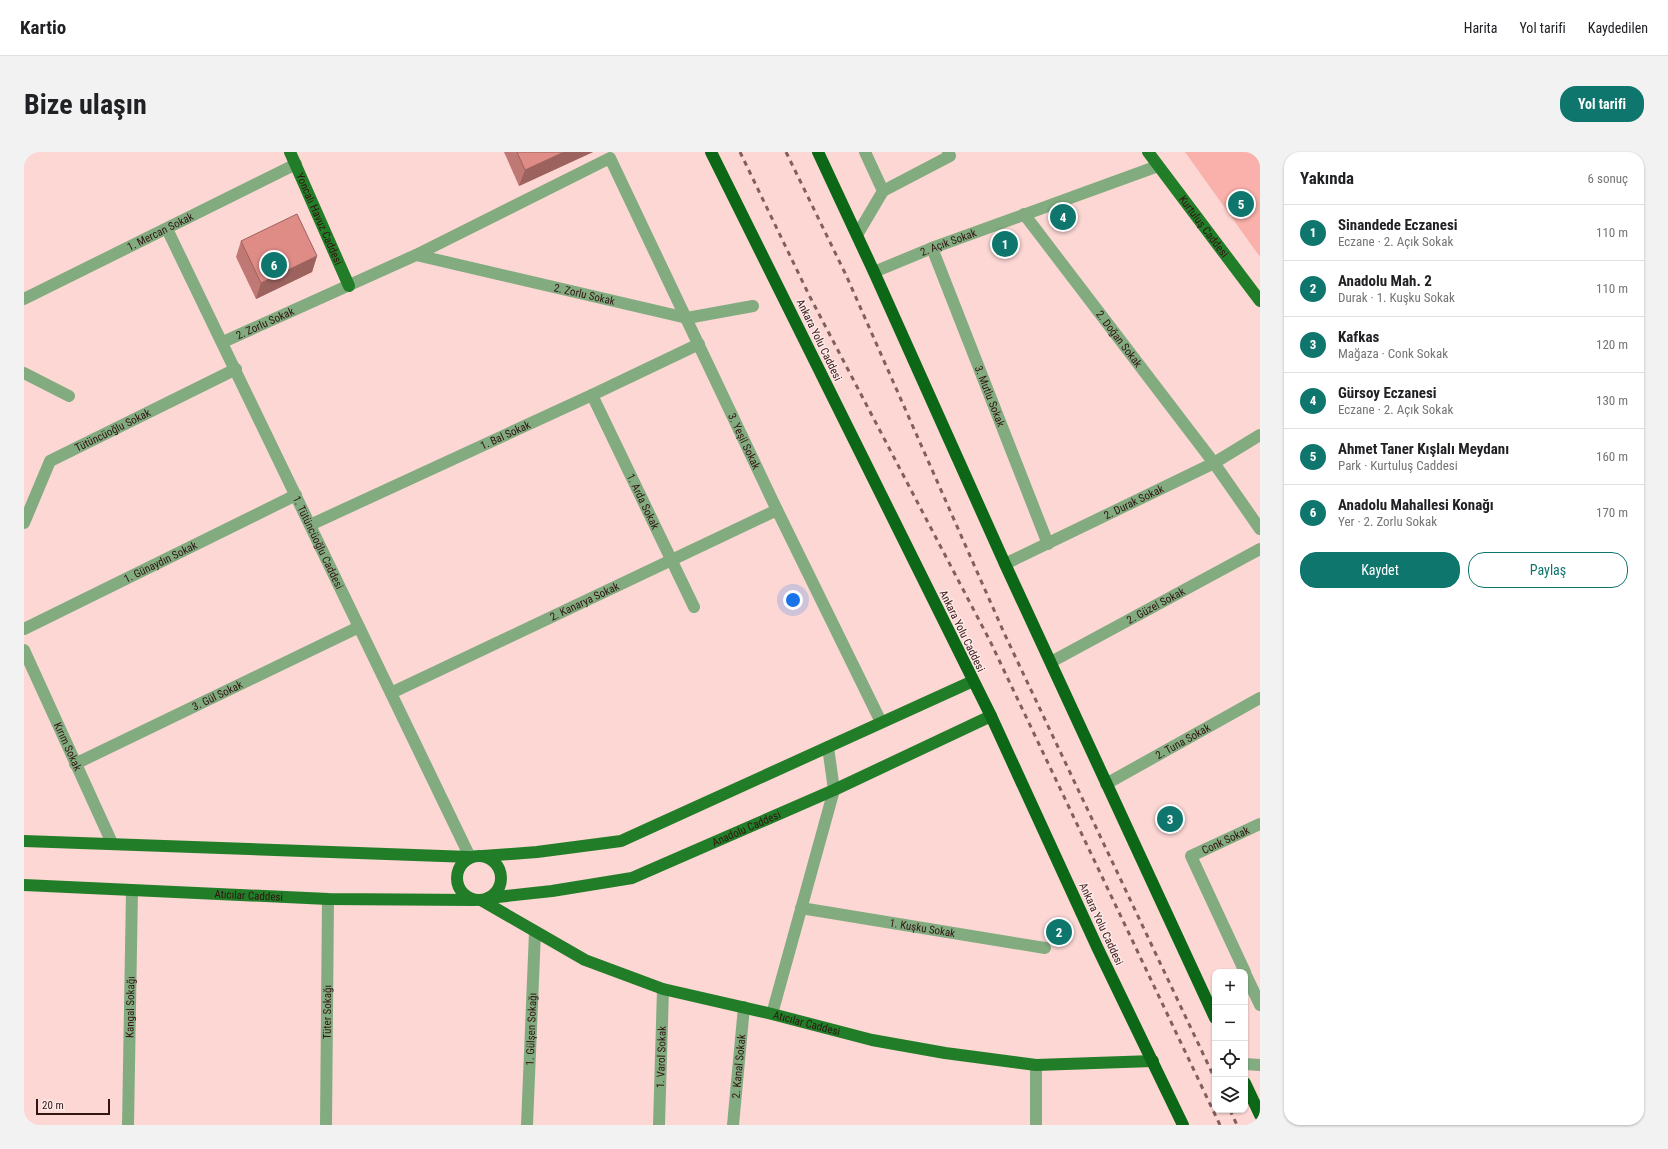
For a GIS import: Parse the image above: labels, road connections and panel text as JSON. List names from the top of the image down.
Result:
{
  "streets": {
    "highway": ["Ankara Yolu Caddesi"],
    "main road": [
      "Yoncalı Havuz Caddesi",
      "Kurtuluş Caddesi",
      "Anadolu Caddesi",
      "Atıcılar Caddesi"
    ],
    "street": [
      "1. Mercan Sokak",
      "2. Açık Sokak",
      "2. Zorlu Sokak",
      "2. Doğan Sokak",
      "3. Mutlu Sokak",
      "Tütüncüoğlu Sokak",
      "1. Bal Sokak",
      "3. Yeşil Sokak",
      "1. Arda Sokak",
      "2. Durak Sokak",
      "1. Tütüncüoğlu Caddesi",
      "1. Günaydın Sokak",
      "2. Kanarya Sokak",
      "2. Güzel Sokak",
      "3. Gül Sokak",
      "2. Tuna Sokak",
      "Kırım Sokak",
      "Conk Sokak",
      "1. Kuşku Sokak",
      "Kangal Sokağı",
      "Tüter Sokağı",
      "1. Gülşen Sokağı",
      "1. Varol Sokak",
      "2. Kanal Sokak"
    ]
  },
  "crossings": [
    ["Yoncalı Havuz Caddesi", "1. Mercan Sokak"],
    ["Yoncalı Havuz Caddesi", "2. Zorlu Sokak"],
    ["Kurtuluş Caddesi", "2. Açık Sokak"],
    ["1. Mercan Sokak", "1. Tütüncüoğlu Caddesi"],
    ["2. Açık Sokak", "2. Doğan Sokak"],
    ["2. Açık Sokak", "3. Mutlu Sokak"],
    ["2. Zorlu Sokak", "3. Yeşil Sokak"],
    ["2. Zorlu Sokak", "1. Tütüncüoğlu Caddesi"],
    ["2. Doğan Sokak", "2. Durak Sokak"],
    ["Ankara Yolu Caddesi", "Anadolu Caddesi"],
    ["Ankara Yolu Caddesi", "Atıcılar Caddesi"],
    ["3. Mutlu Sokak", "2. Durak Sokak"],
    ["Tütüncüoğlu Sokak", "1. Tütüncüoğlu Caddesi"],
    ["1. Bal Sokak", "3. Yeşil Sokak"],
    ["1. Bal Sokak", "1. Arda Sokak"],
    ["1. Bal Sokak", "1. Tütüncüoğlu Caddesi"],
    ["3. Yeşil Sokak", "2. Kanarya Sokak"],
    ["1. Arda Sokak", "2. Kanarya Sokak"],
    ["1. Tütüncüoğlu Caddesi", "1. Günaydın Sokak"],
    ["1. Tütüncüoğlu Caddesi", "2. Kanarya Sokak"],
    ["1. Tütüncüoğlu Caddesi", "3. Gül Sokak"],
    ["1. Tütüncüoğlu Caddesi", "Anadolu Caddesi"],
    ["1. Tütüncüoğlu Caddesi", "Atıcılar Caddesi"],
    ["3. Gül Sokak", "Kırım Sokak"],
    ["Anadolu Caddesi", "Atıcılar Caddesi"],
    ["Atıcılar Caddesi", "Kangal Sokağı"],
    ["Atıcılar Caddesi", "Tüter Sokağı"],
    ["Atıcılar Caddesi", "1. Gülşen Sokağı"],
    ["Atıcılar Caddesi", "1. Varol Sokak"],
    ["Atıcılar Caddesi", "2. Kanal Sokak"]
  ],
  "scale_bar": "20 m",
  "page": {
    "header": "Kartio",
    "nav": ["Harita", "Yol tarifi", "Kaydedilen"],
    "buttons": [
      "Yol tarifi",
      ["Kaydet", "Paylaş"]
    ],
    "title": "Bize ulaşın",
    "heading": ["Yakında", "6 sonuç"],
    "pins": [
      "5",
      "4",
      "1",
      "6",
      "3",
      "2"
    ],
    "list": [
      {
        "mark": "1",
        "name": "Sinandede Eczanesi",
        "note": "Eczane · 2. Açık Sokak",
        "value": "110 m"
      },
      {
        "mark": "2",
        "name": "Anadolu Mah. 2",
        "note": "Durak · 1. Kuşku Sokak",
        "value": "110 m"
      },
      {
        "mark": "3",
        "name": "Kafkas",
        "note": "Mağaza · Conk Sokak",
        "value": "120 m"
      },
      {
        "mark": "4",
        "name": "Gürsoy Eczanesi",
        "note": "Eczane · 2. Açık Sokak",
        "value": "130 m"
      },
      {
        "mark": "5",
        "name": "Ahmet Taner Kışlalı Meydanı",
        "note": "Park · Kurtuluş Caddesi",
        "value": "160 m"
      },
      {
        "mark": "6",
        "name": "Anadolu Mahallesi Konağı",
        "note": "Yer · 2. Zorlu Sokak",
        "value": "170 m"
      }
    ],
    "map_buttons": ["+", "−"],
    "scale": "20 m"
  }
}
